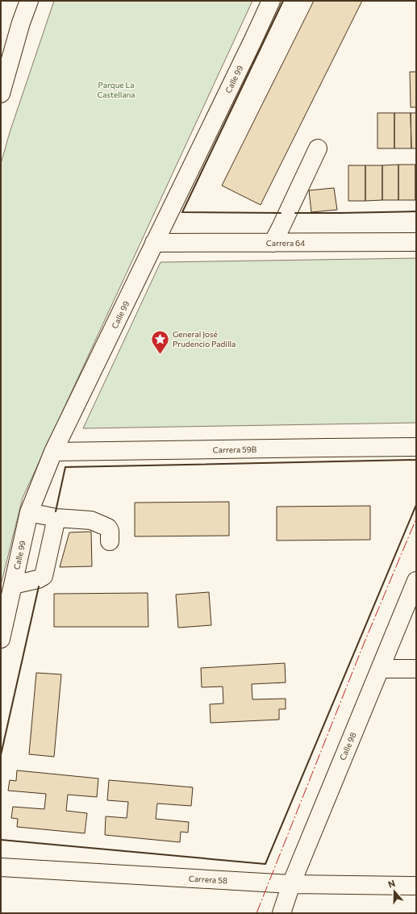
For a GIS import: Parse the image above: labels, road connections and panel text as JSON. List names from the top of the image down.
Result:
{
  "streets": {
    "street": [
      "Calle 99",
      "Carrera 64",
      "Carrera 59B",
      "Calle 98",
      "Carrera 58"
    ]
  },
  "crossings": [
    ["Calle 99", "Carrera 64"],
    ["Calle 99", "Carrera 59B"],
    ["Calle 98", "Carrera 58"]
  ],
  "parks": ["Parque La Castellana"],
  "places": {
    "place": ["General José Prudencio Padilla"]
  },
  "north": "top"
}
